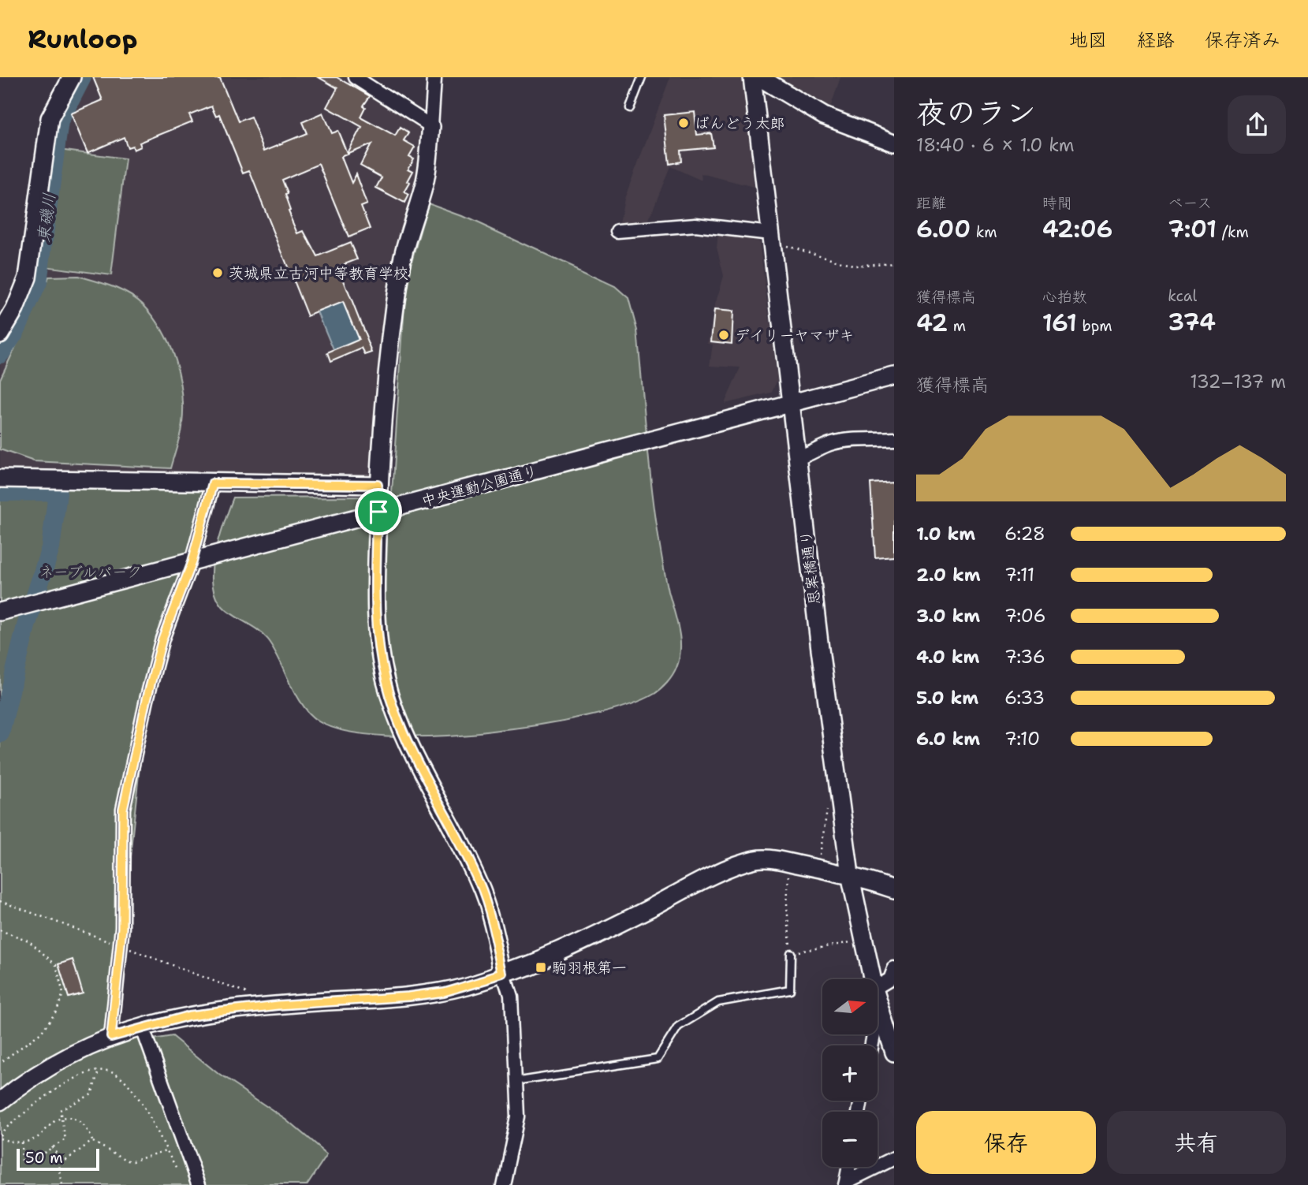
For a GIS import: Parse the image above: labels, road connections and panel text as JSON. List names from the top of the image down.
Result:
{
  "streets": {
    "street": ["中央運動公園通り", "思案橋通り"]
  },
  "crossings": [
    ["中央運動公園通り", "思案橋通り"]
  ],
  "water": ["東磯川"],
  "parks": ["ネーブルパーク"],
  "places": {
    "other": ["ばんどう太郎", "茨城県立古河中等教育学校", "デイリーヤマザキ"],
    "transit": ["駒羽根第一"]
  },
  "scale_bar": "50 m",
  "north": "right",
  "page": {
    "header": "Runloop",
    "nav": ["地図", "経路", "保存済み"],
    "heading": ["夜のラン", "18:40 · 6 × 1.0 km"],
    "stats": [
      ["距離", "6.00 km"],
      ["時間", "42:06"],
      ["ペース", "7:01 /km"],
      ["獲得標高", "42 m"],
      ["心拍数", "161 bpm"],
      ["kcal", "374"]
    ],
    "chart": ["獲得標高", "132–137 m"],
    "list": [
      {
        "name": "1.0 km",
        "note": "6:28"
      },
      {
        "name": "2.0 km",
        "note": "7:11"
      },
      {
        "name": "3.0 km",
        "note": "7:06"
      },
      {
        "name": "4.0 km",
        "note": "7:36"
      },
      {
        "name": "5.0 km",
        "note": "6:33"
      },
      {
        "name": "6.0 km",
        "note": "7:10"
      }
    ],
    "map_buttons": ["+", "−"],
    "buttons": ["保存", "共有"],
    "scale": "50 m"
  }
}
